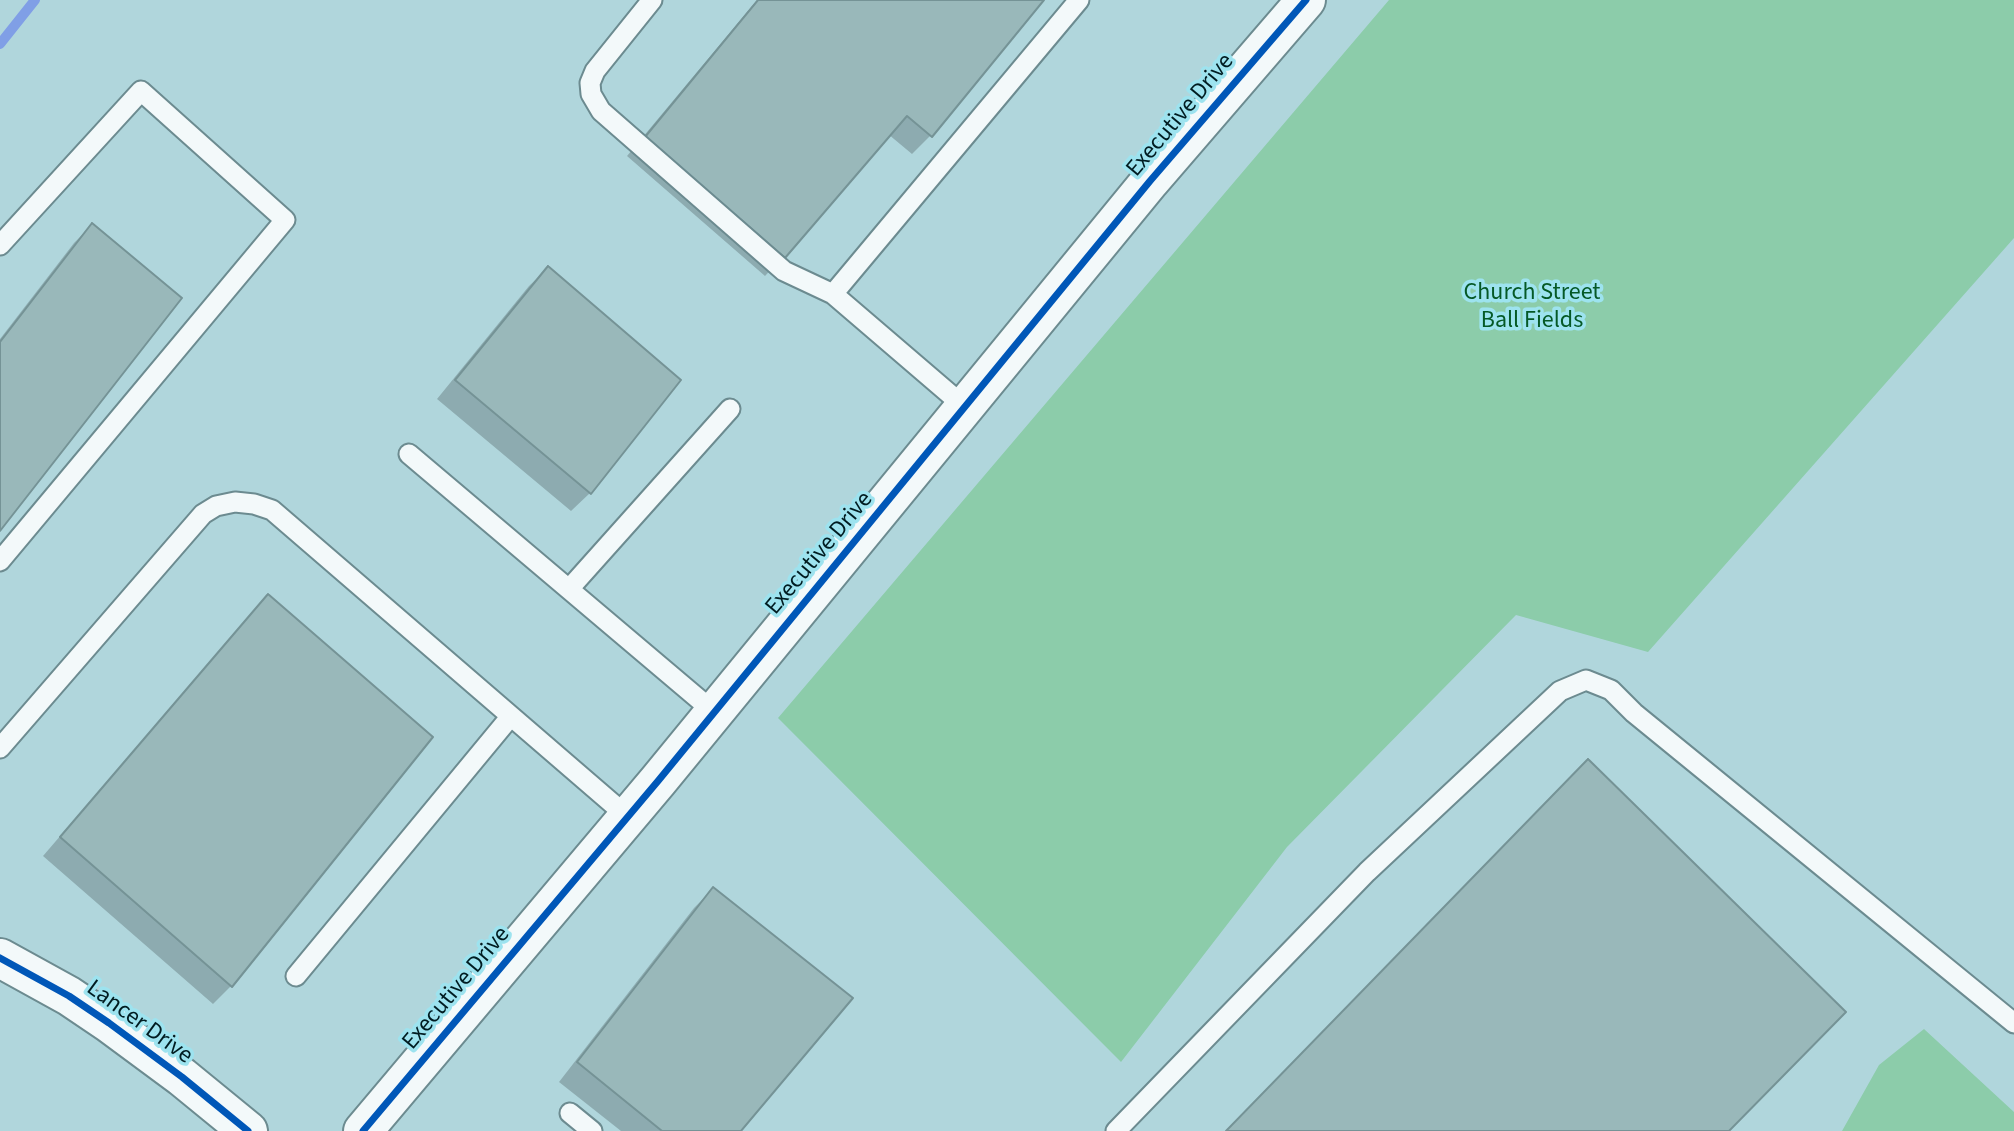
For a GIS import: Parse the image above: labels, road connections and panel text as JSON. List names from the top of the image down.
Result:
{
  "streets": {
    "street": ["Executive Drive", "Lancer Drive"]
  },
  "parks": ["Church Street Ball Fields"]
}
